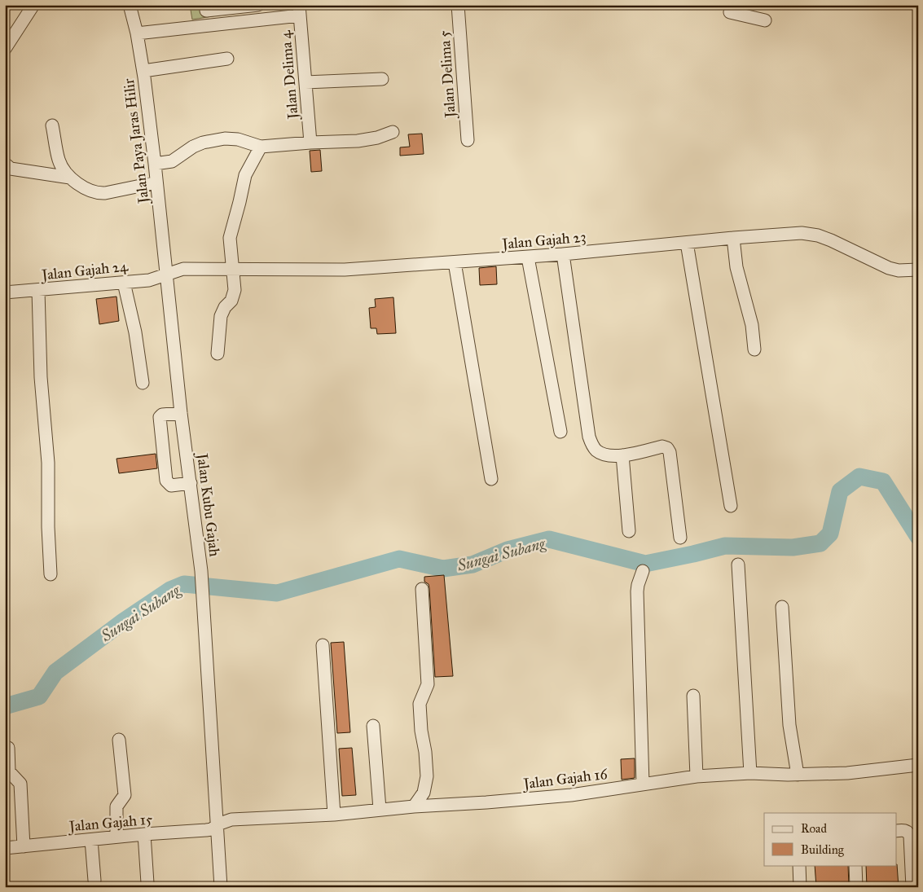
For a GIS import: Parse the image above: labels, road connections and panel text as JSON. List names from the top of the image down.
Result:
{
  "streets": {
    "street": [
      "Jalan Delima 5",
      "Jalan Delima 4",
      "Jalan Paya Jaras Hilir",
      "Jalan Gajah 23",
      "Jalan Gajah 24",
      "Jalan Kubu Gajah",
      "Jalan Gajah 16",
      "Jalan Gajah 15"
    ]
  },
  "crossings": [
    ["Jalan Paya Jaras Hilir", "Jalan Gajah 23"],
    ["Jalan Paya Jaras Hilir", "Jalan Gajah 24"],
    ["Jalan Paya Jaras Hilir", "Jalan Kubu Gajah"],
    ["Jalan Gajah 23", "Jalan Gajah 24"],
    ["Jalan Gajah 23", "Jalan Kubu Gajah"],
    ["Jalan Gajah 24", "Jalan Kubu Gajah"],
    ["Jalan Kubu Gajah", "Jalan Gajah 16"],
    ["Jalan Kubu Gajah", "Jalan Gajah 15"],
    ["Jalan Gajah 16", "Jalan Gajah 15"]
  ],
  "water": ["Sungai Subang"],
  "legend": ["Road", "Building"]
}
